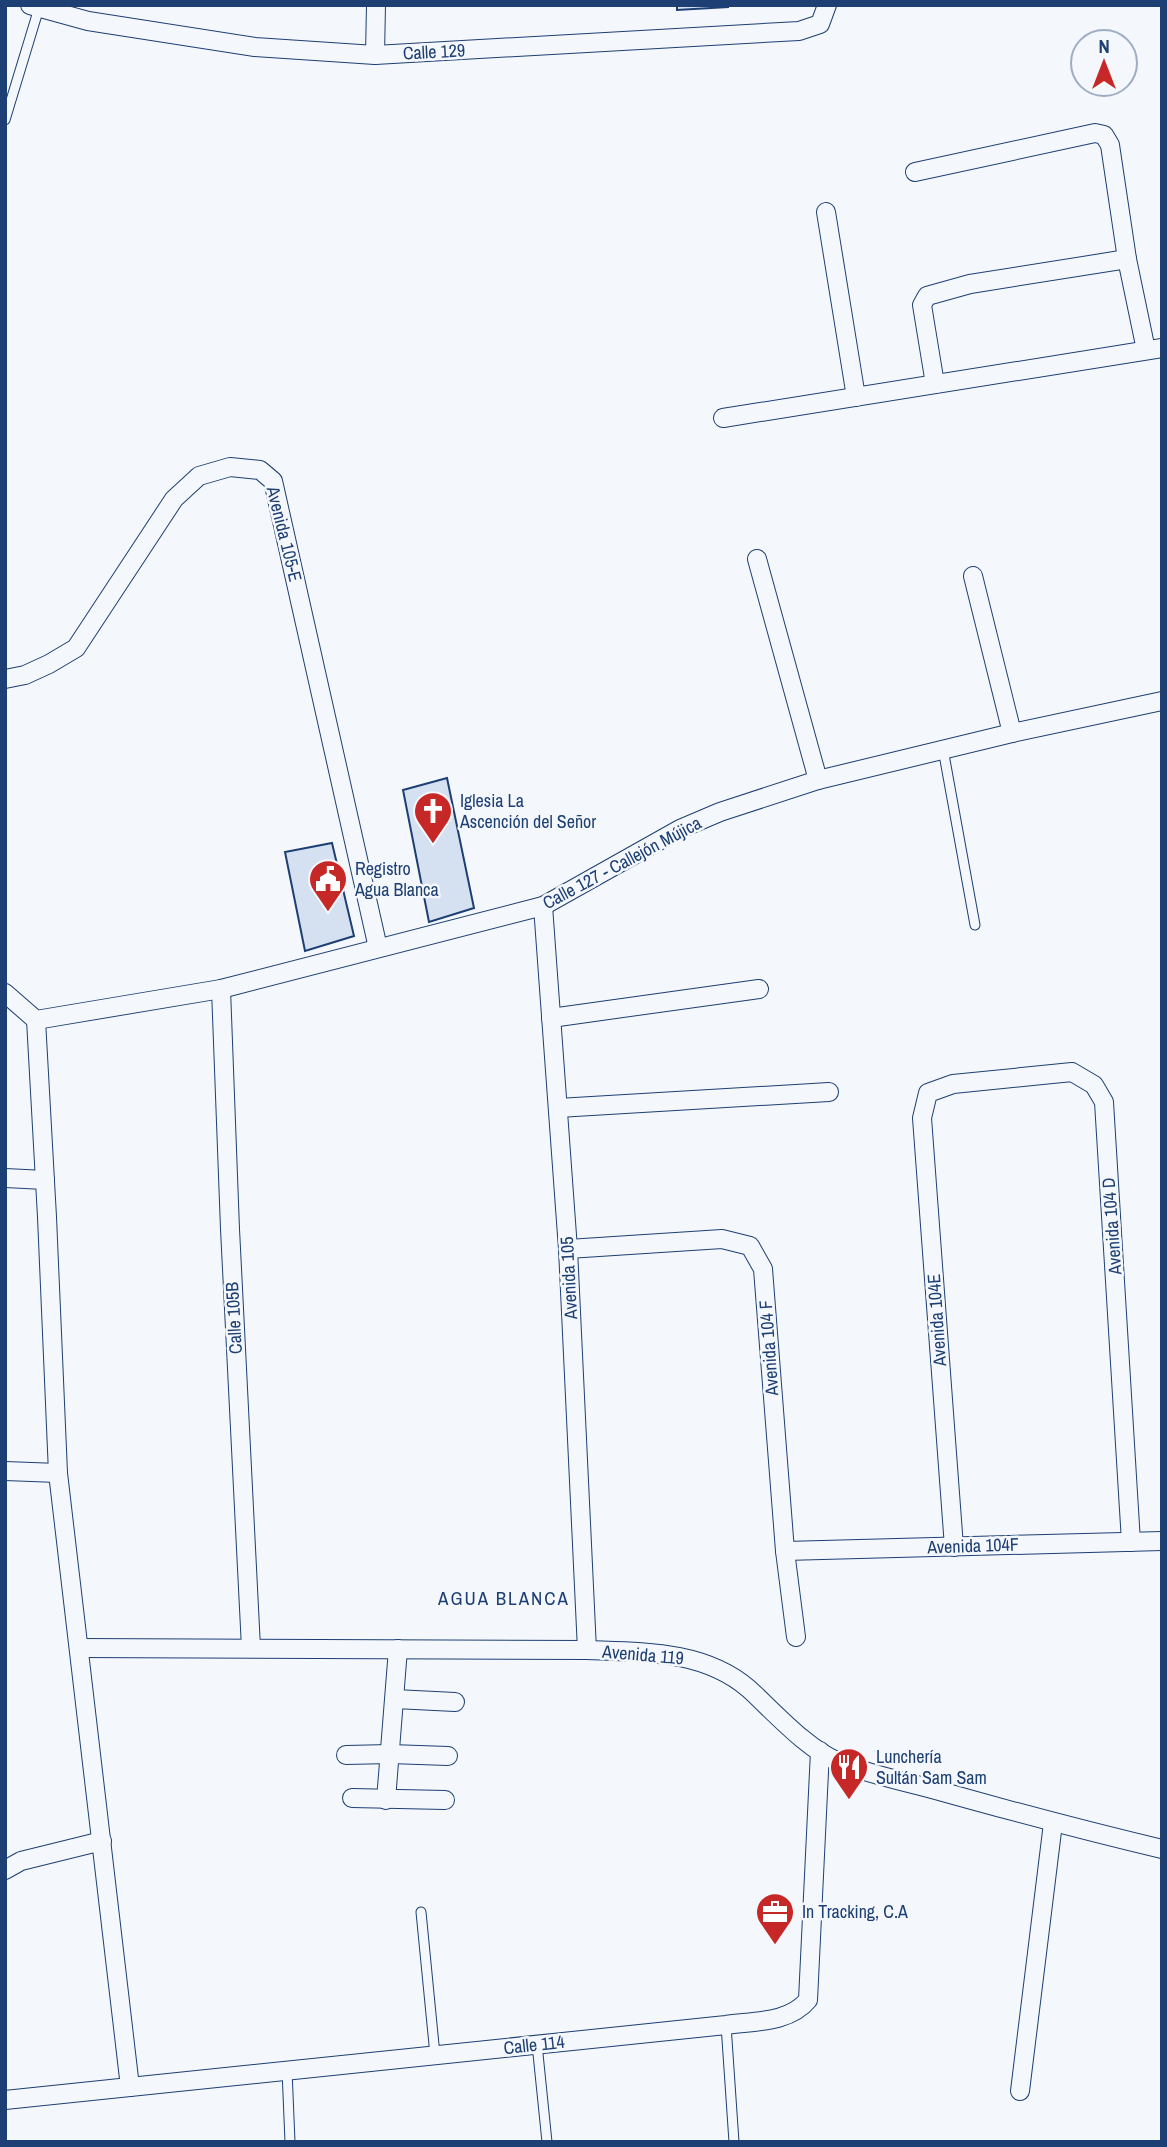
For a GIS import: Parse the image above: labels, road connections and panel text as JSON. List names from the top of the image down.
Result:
{
  "streets": {
    "street": [
      "Calle 129",
      "Avenida 105-E",
      "Calle 127 - Callejón Mújica",
      "Avenida 104 D",
      "Avenida 105",
      "Calle 105B",
      "Avenida 104E",
      "Avenida 104 F",
      "Avenida 104F",
      "Avenida 119",
      "Calle 114"
    ]
  },
  "crossings": [
    ["Avenida 105-E", "Calle 127 - Callejón Mújica"],
    ["Calle 127 - Callejón Mújica", "Avenida 105"],
    ["Calle 127 - Callejón Mújica", "Calle 105B"],
    ["Avenida 104 D", "Avenida 104E"],
    ["Avenida 104 D", "Avenida 104F"],
    ["Avenida 105", "Avenida 104 F"],
    ["Avenida 105", "Avenida 119"],
    ["Calle 105B", "Avenida 119"],
    ["Avenida 104E", "Avenida 104F"],
    ["Avenida 104 F", "Avenida 104F"],
    ["Avenida 119", "Calle 114"]
  ],
  "districts": ["AGUA BLANCA"],
  "places": {
    "church": ["Iglesia La Ascención del Señor"],
    "public building": ["Registro Agua Blanca"],
    "restaurant": ["Lunchería Sultán Sam Sam"],
    "office": ["In Tracking, C.A"]
  },
  "north": "top"
}
